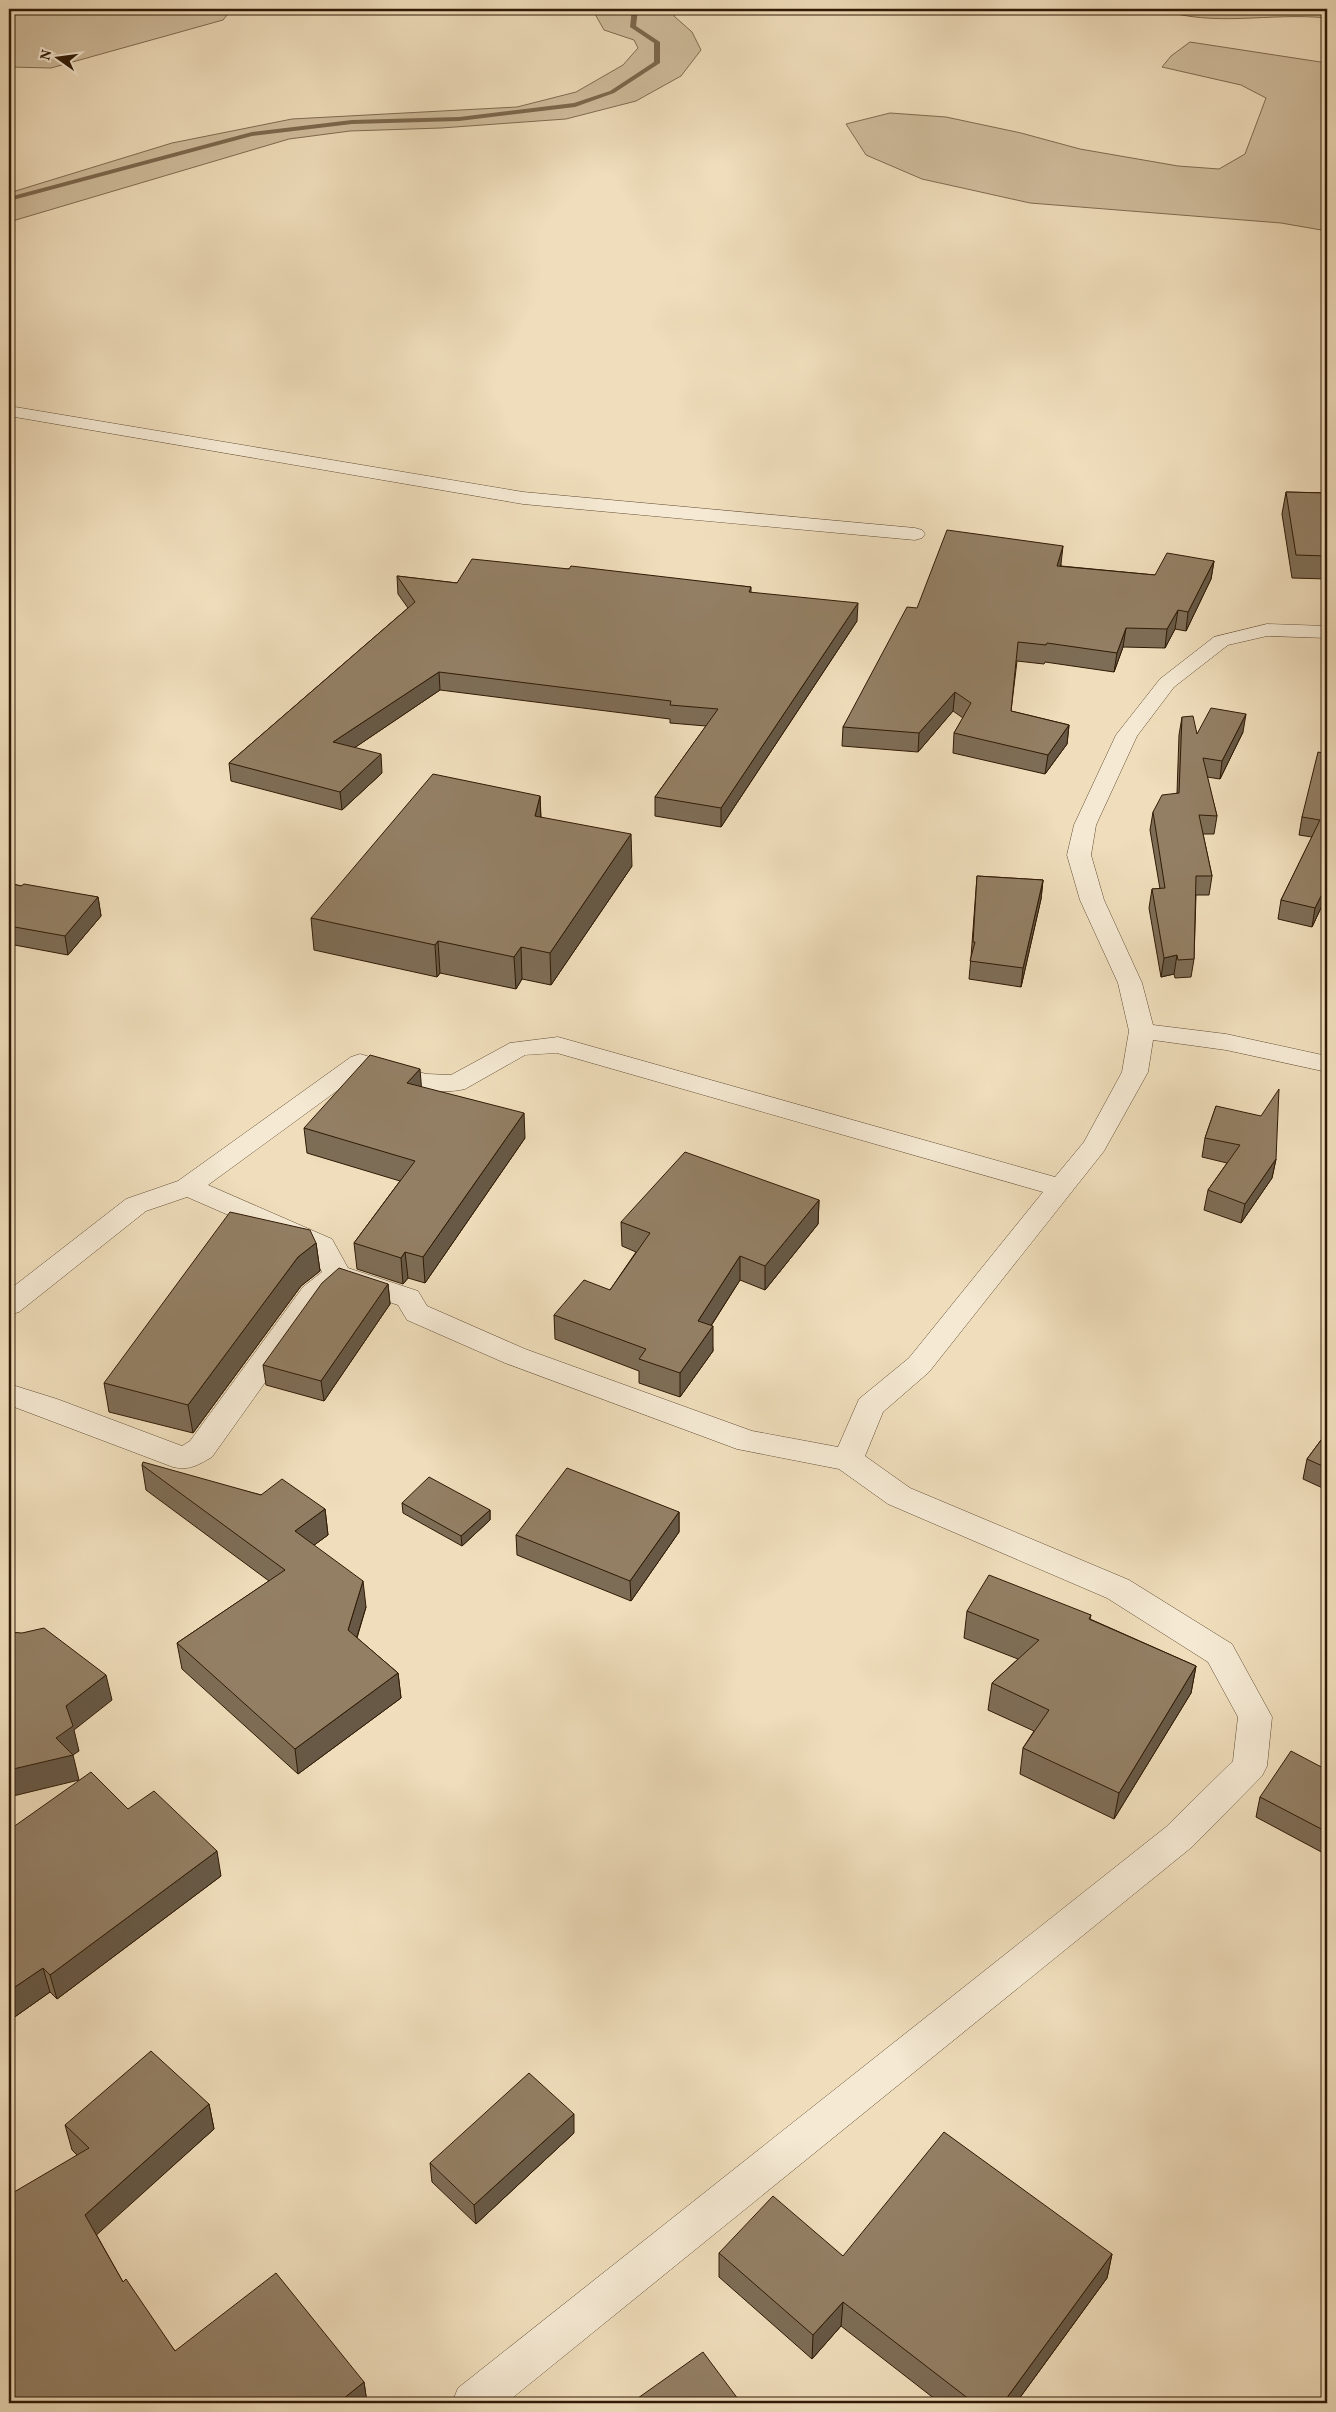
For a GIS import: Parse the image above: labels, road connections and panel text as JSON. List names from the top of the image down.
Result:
{
  "north": "left"
}
